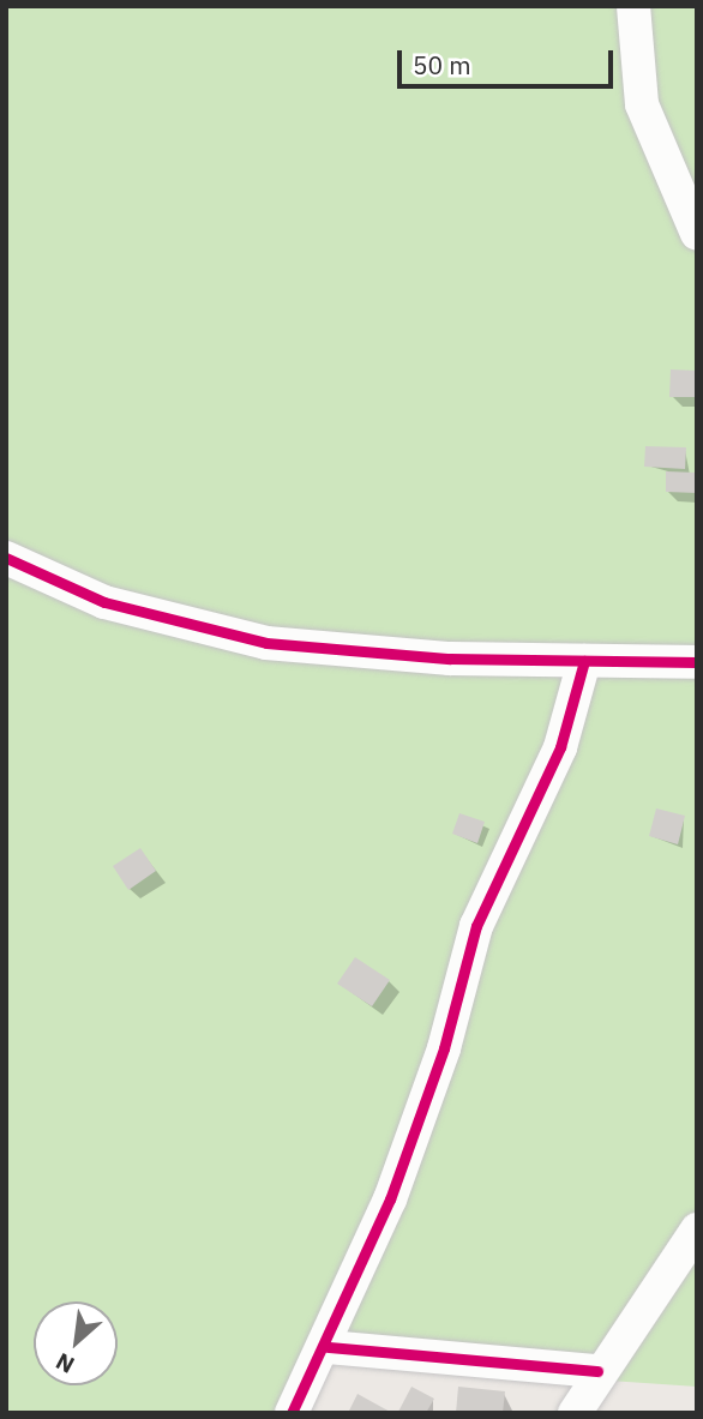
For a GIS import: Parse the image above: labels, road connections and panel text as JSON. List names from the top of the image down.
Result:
{
  "scale_bar": "50 m",
  "north": "bottom left"
}
